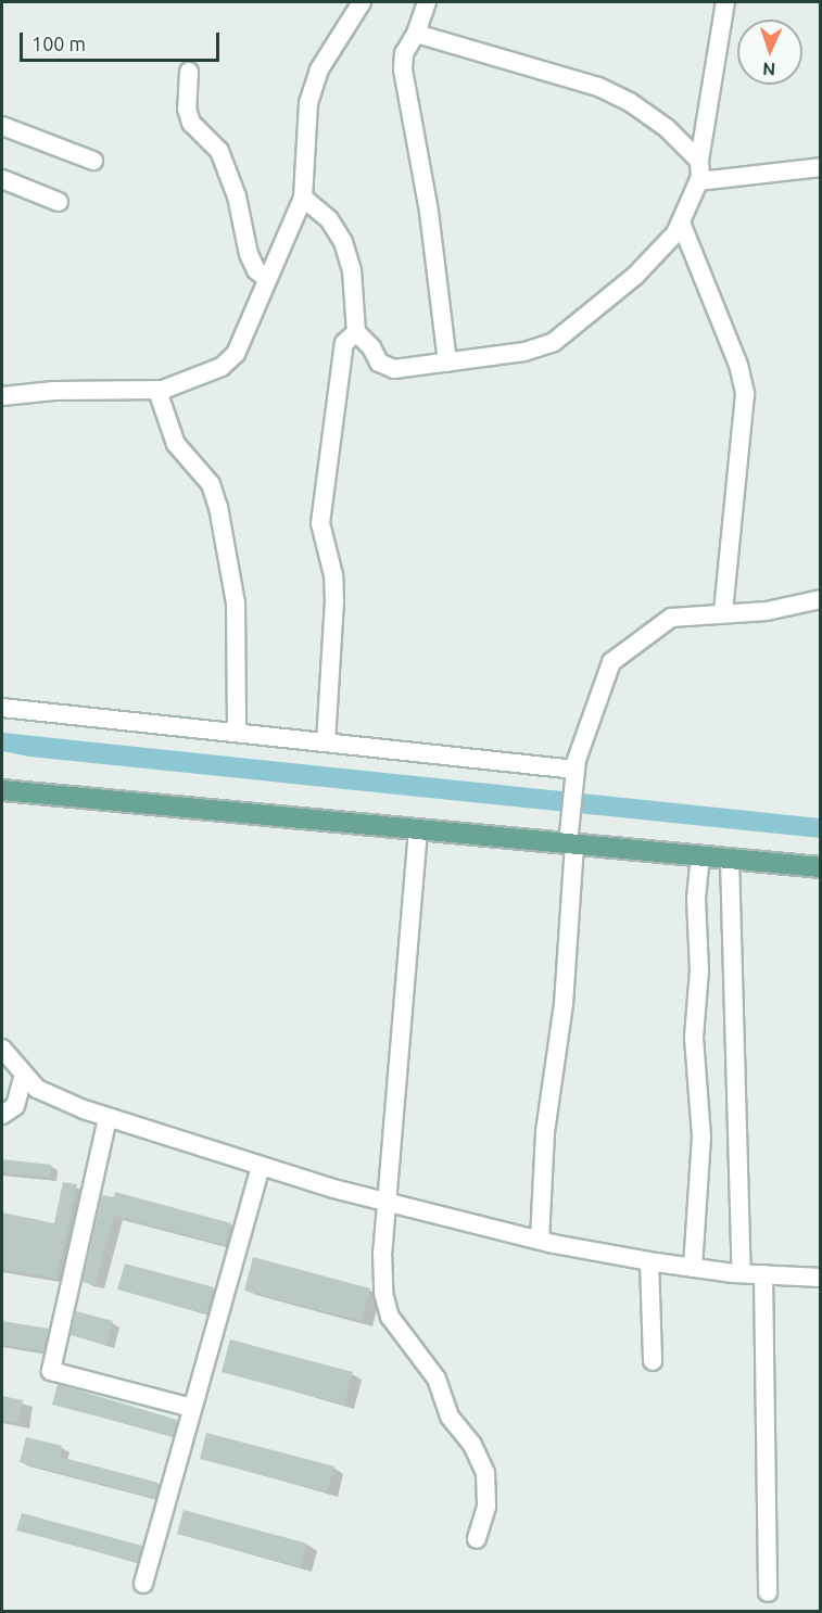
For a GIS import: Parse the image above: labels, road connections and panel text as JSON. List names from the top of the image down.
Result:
{
  "scale_bar": "100 m",
  "north": "bottom"
}
